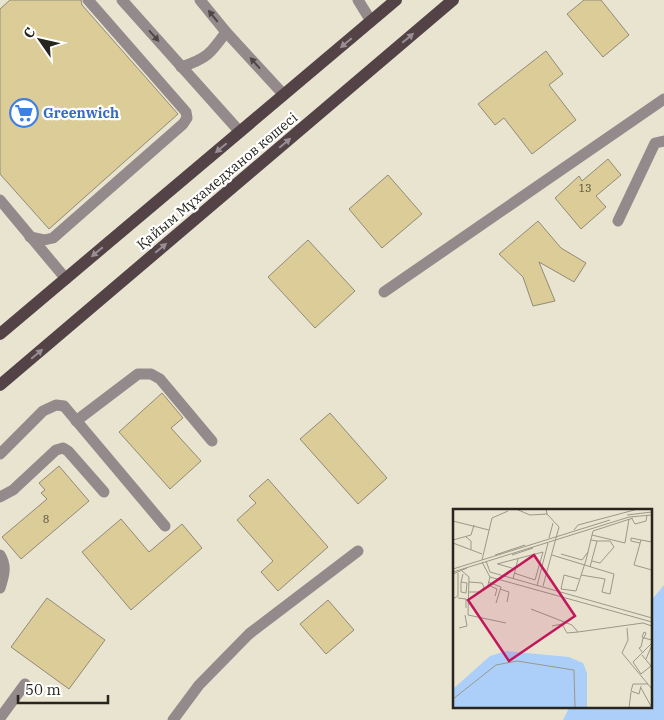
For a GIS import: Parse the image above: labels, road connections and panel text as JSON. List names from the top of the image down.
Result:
{
  "streets": {
    "main road": ["Қайым Мұхамедханов көшесі"]
  },
  "places": {
    "supermarket": ["Greenwich"]
  },
  "house_numbers": ["13", "8"],
  "scale_bar": "50 m",
  "north": "top left"
}
